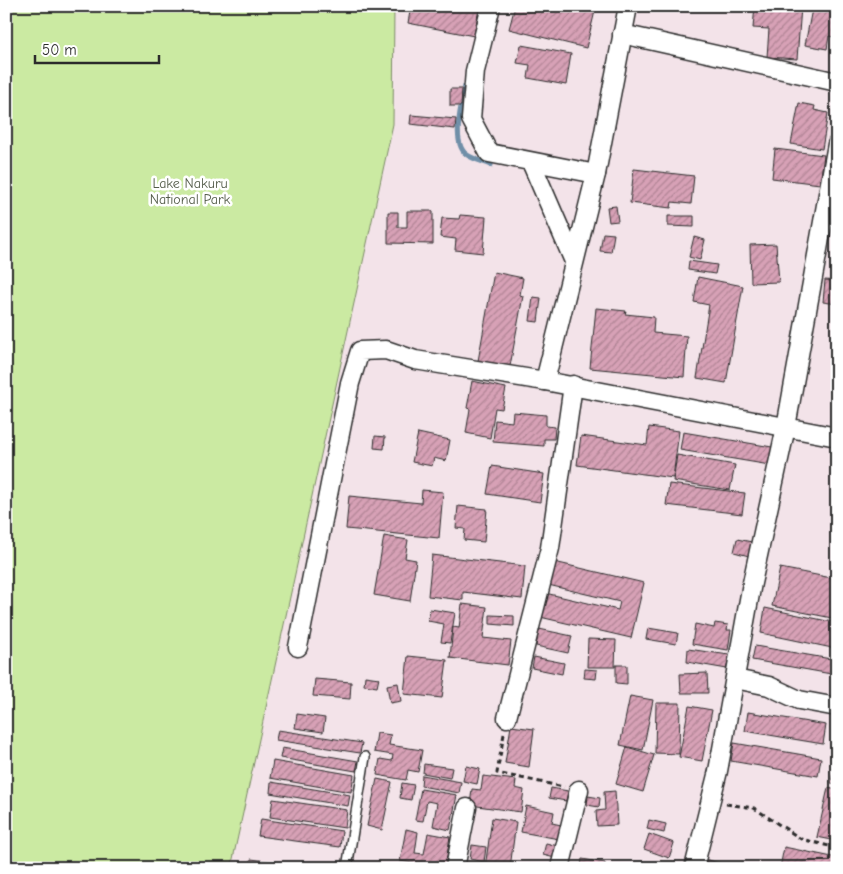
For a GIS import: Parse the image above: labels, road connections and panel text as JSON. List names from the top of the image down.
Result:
{
  "parks": ["Lake Nakuru National Park"],
  "scale_bar": "50 m"
}
